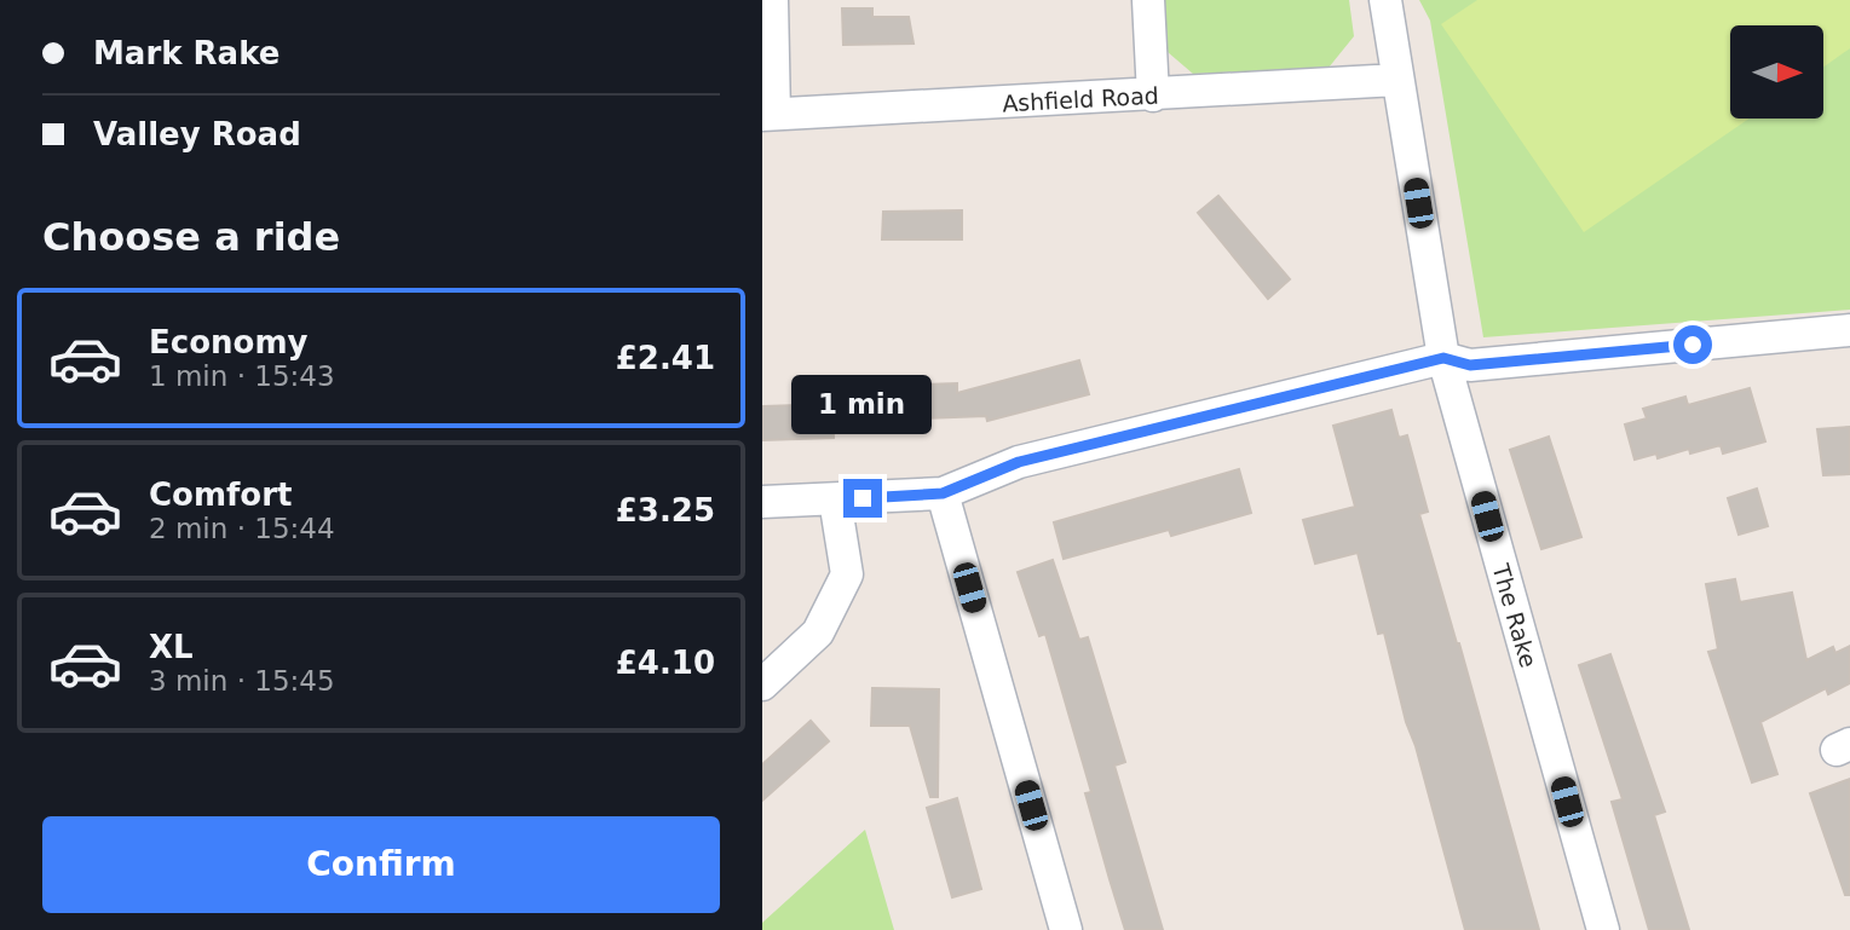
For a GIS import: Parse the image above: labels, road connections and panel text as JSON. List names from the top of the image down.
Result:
{
  "streets": {
    "street": ["Ashfield Road", "The Rake"]
  },
  "crossings": [
    ["Ashfield Road", "The Rake"]
  ],
  "north": "right",
  "page": {
    "banner": ["Mark Rake", "Valley Road"],
    "heading": "Choose a ride",
    "list": [
      {
        "name": "Economy",
        "note": "1 min · 15:43",
        "value": "£2.41"
      },
      {
        "name": "Comfort",
        "note": "2 min · 15:44",
        "value": "£3.25"
      },
      {
        "name": "XL",
        "note": "3 min · 15:45",
        "value": "£4.10"
      }
    ],
    "bubble": "1 min",
    "buttons": "Confirm"
  }
}
